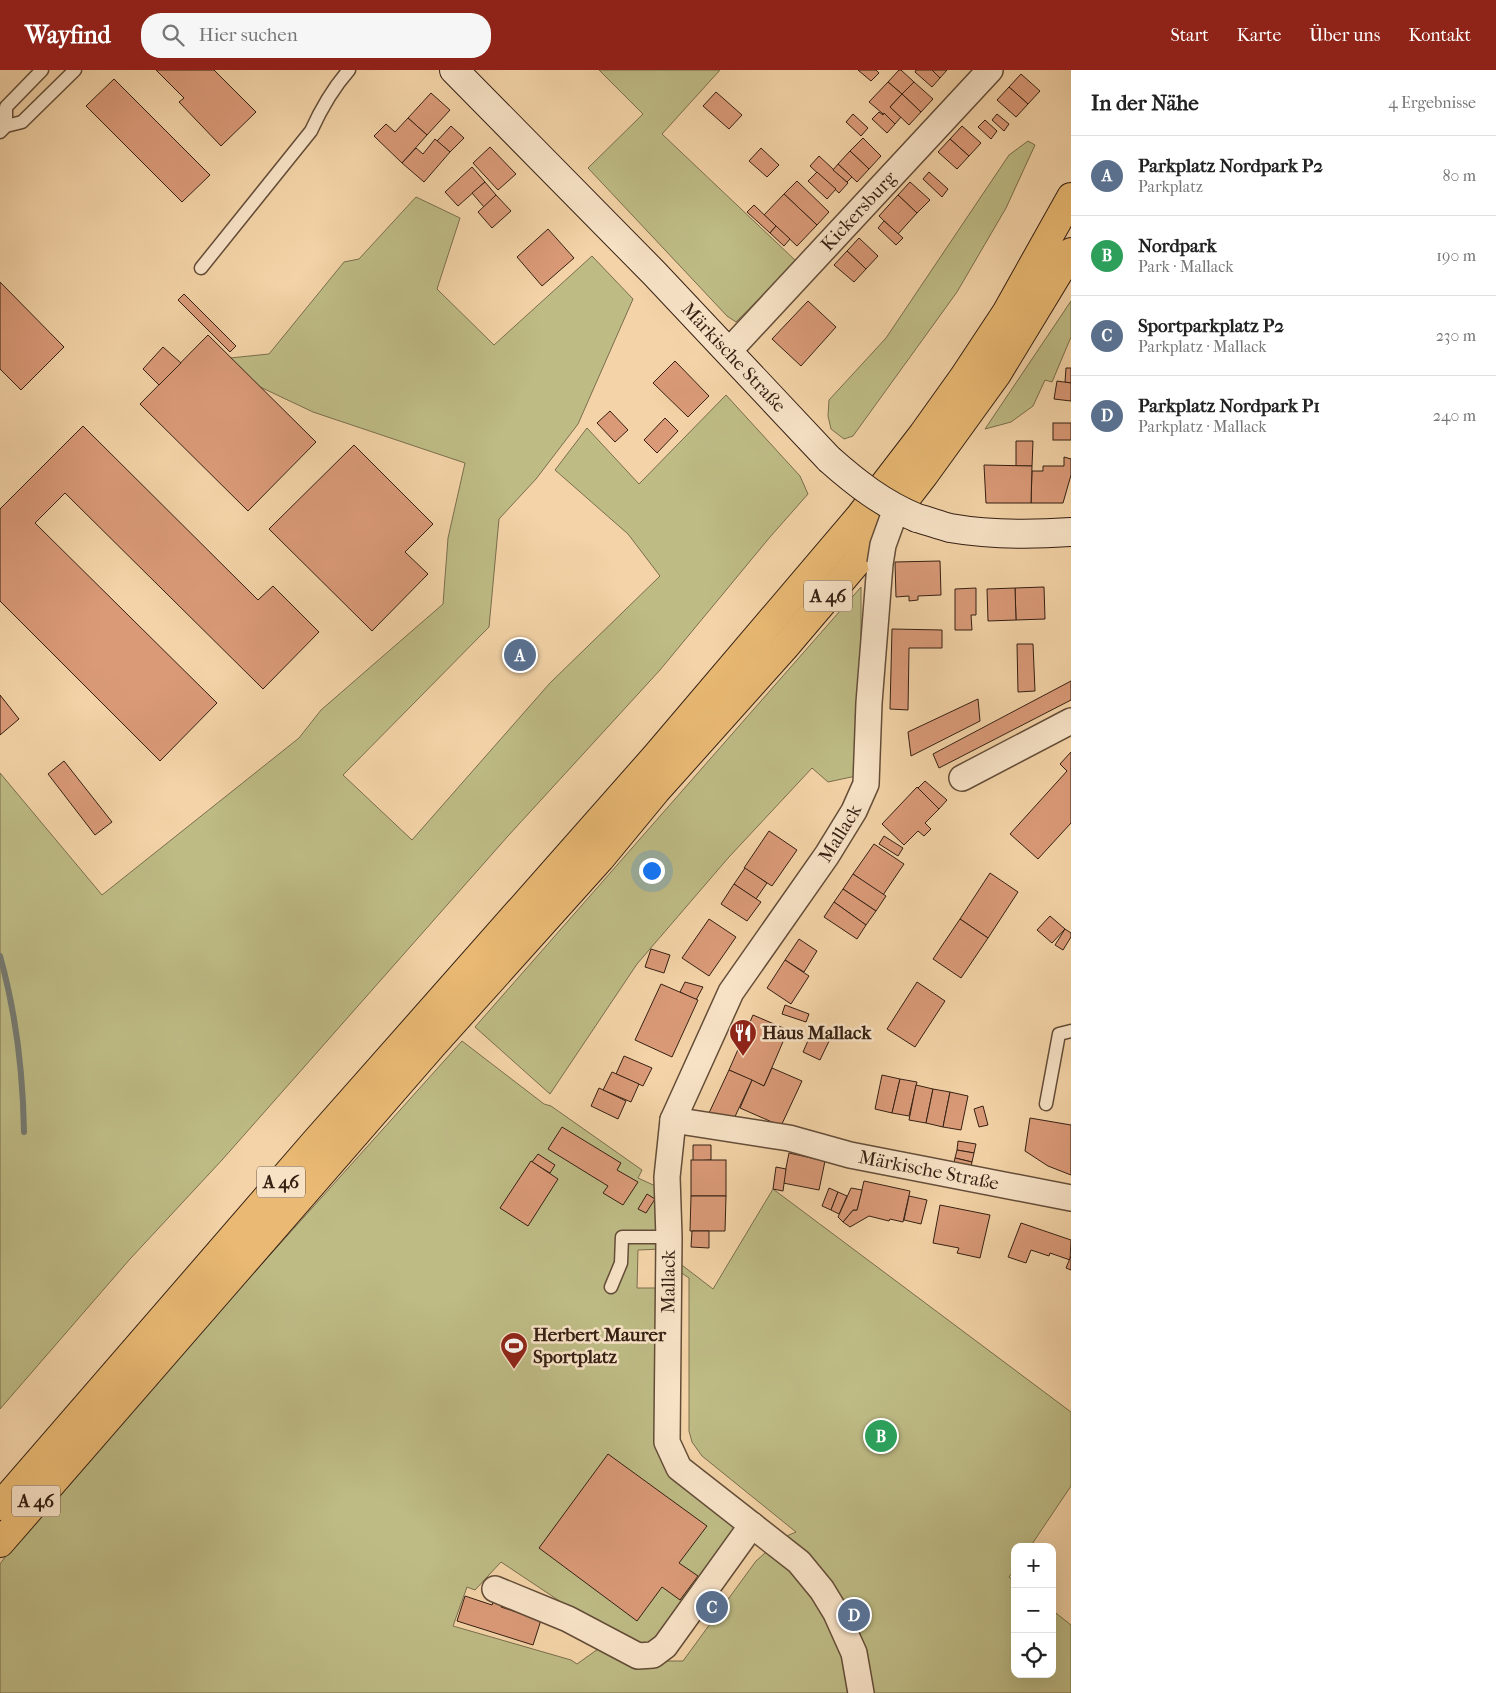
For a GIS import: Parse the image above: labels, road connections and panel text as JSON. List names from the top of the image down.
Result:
{
  "streets": {
    "highway": ["A 46"],
    "main road": ["Märkische Straße"],
    "street": ["Kickersburg", "Mallack"]
  },
  "crossings": [
    ["Kickersburg", "Märkische Straße"],
    ["Märkische Straße", "Mallack"]
  ],
  "places": {
    "restaurant": ["Haus Mallack"],
    "sports": ["Herbert Maurer Sportplatz"]
  },
  "page": {
    "header": "Wayfind",
    "search": "Hier suchen",
    "nav": [
      "Start",
      "Karte",
      "Über uns",
      "Kontakt"
    ],
    "heading": ["In der Nähe", "4 Ergebnisse"],
    "list": [
      {
        "mark": "A",
        "name": "Parkplatz Nordpark P2",
        "note": "Parkplatz",
        "value": "80 m"
      },
      {
        "mark": "B",
        "name": "Nordpark",
        "note": "Park · Mallack",
        "value": "190 m"
      },
      {
        "mark": "C",
        "name": "Sportparkplatz P2",
        "note": "Parkplatz · Mallack",
        "value": "230 m"
      },
      {
        "mark": "D",
        "name": "Parkplatz Nordpark P1",
        "note": "Parkplatz · Mallack",
        "value": "240 m"
      }
    ],
    "pins": [
      "A",
      "B",
      "C",
      "D"
    ],
    "map_buttons": ["+", "−"]
  }
}
